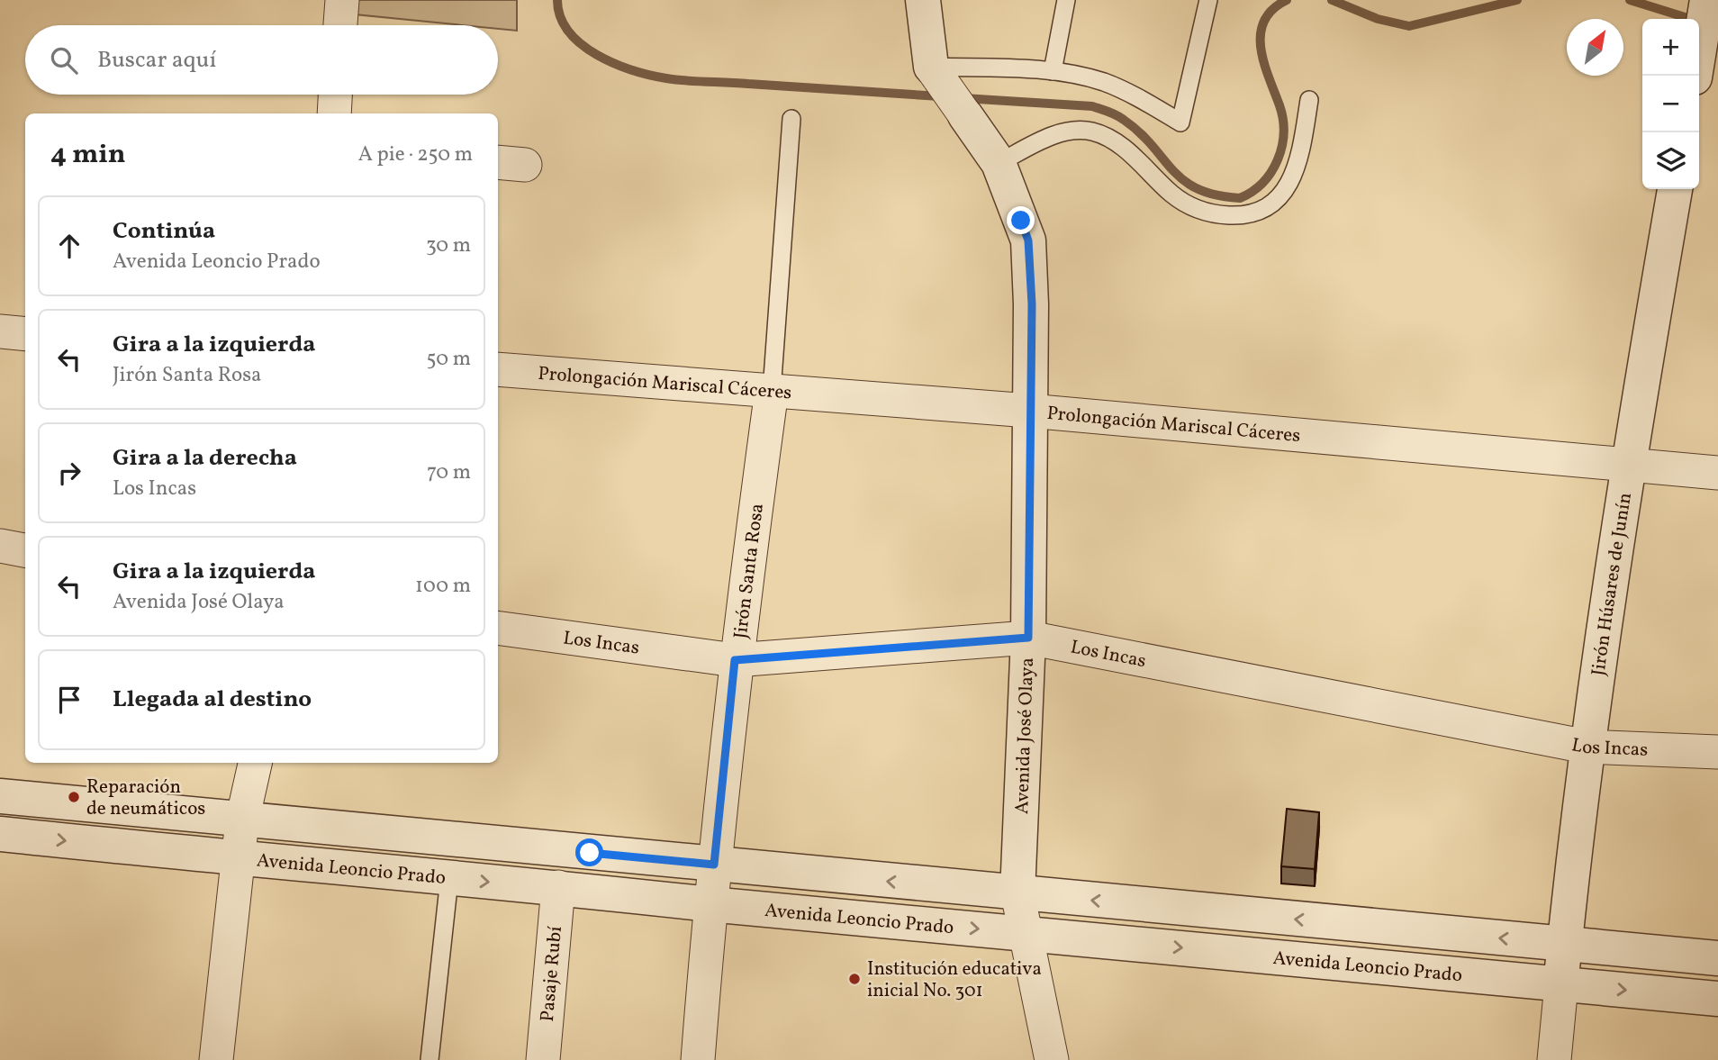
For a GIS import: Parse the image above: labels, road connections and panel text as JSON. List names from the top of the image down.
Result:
{
  "streets": {
    "street": [
      "Prolongación Mariscal Cáceres",
      "Jirón Santa Rosa",
      "Jirón Húsares de Junín",
      "Los Incas",
      "Avenida José Olaya",
      "Avenida Leoncio Prado",
      "Pasaje Rubí"
    ]
  },
  "crossings": [
    ["Prolongación Mariscal Cáceres", "Jirón Santa Rosa"],
    ["Prolongación Mariscal Cáceres", "Jirón Húsares de Junín"],
    ["Prolongación Mariscal Cáceres", "Avenida José Olaya"],
    ["Jirón Santa Rosa", "Los Incas"],
    ["Jirón Santa Rosa", "Avenida Leoncio Prado"],
    ["Jirón Húsares de Junín", "Los Incas"],
    ["Jirón Húsares de Junín", "Avenida Leoncio Prado"],
    ["Los Incas", "Avenida José Olaya"],
    ["Avenida José Olaya", "Avenida Leoncio Prado"],
    ["Avenida Leoncio Prado", "Pasaje Rubí"]
  ],
  "places": ["Reparación de neumáticos", "Institución educativa inicial No. 301"],
  "north": "top right",
  "page": {
    "map_buttons": ["+", "−"],
    "search": "Buscar aquí",
    "heading": ["4 min", "A pie · 250 m"],
    "list": [
      ["Continúa", "Avenida Leoncio Prado", "30 m"],
      ["Gira a la izquierda", "Jirón Santa Rosa", "50 m"],
      ["Gira a la derecha", "Los Incas", "70 m"],
      ["Gira a la izquierda", "Avenida José Olaya", "100 m"],
      "Llegada al destino"
    ]
  }
}
